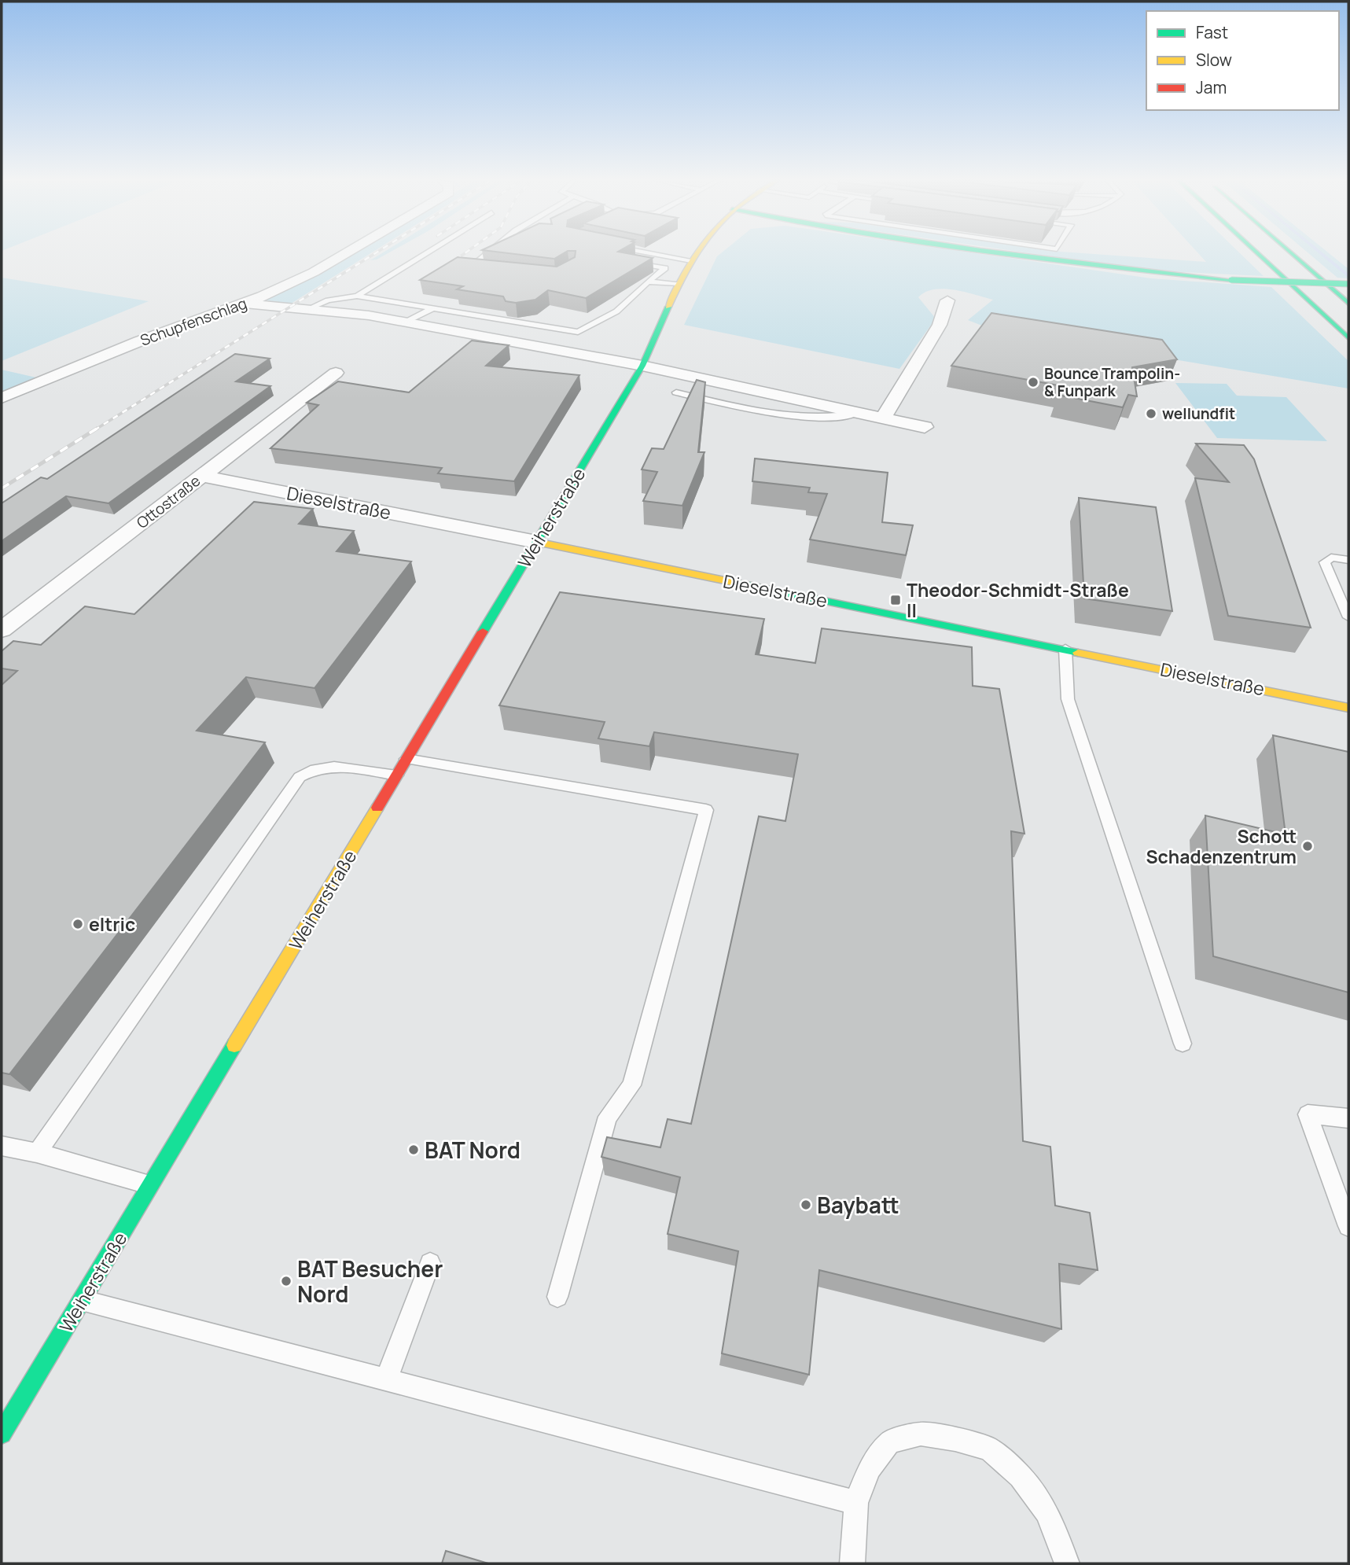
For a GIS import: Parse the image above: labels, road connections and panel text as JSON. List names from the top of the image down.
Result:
{
  "streets": {
    "main road": ["Dieselstraße", "Weiherstraße"],
    "street": ["Schupfenschlag", "Ottostraße"]
  },
  "crossings": [
    ["Ottostraße", "Dieselstraße"],
    ["Dieselstraße", "Weiherstraße"]
  ],
  "places": {
    "other": [
      "Bounce Trampolin- & Funpark",
      "wellundfit",
      "Schott Schadenzentrum",
      "eltric",
      "BAT Nord",
      "Baybatt",
      "BAT Besucher Nord"
    ],
    "transit": ["Theodor-Schmidt-Straße II"]
  },
  "legend": ["Fast", "Slow", "Jam"]
}
